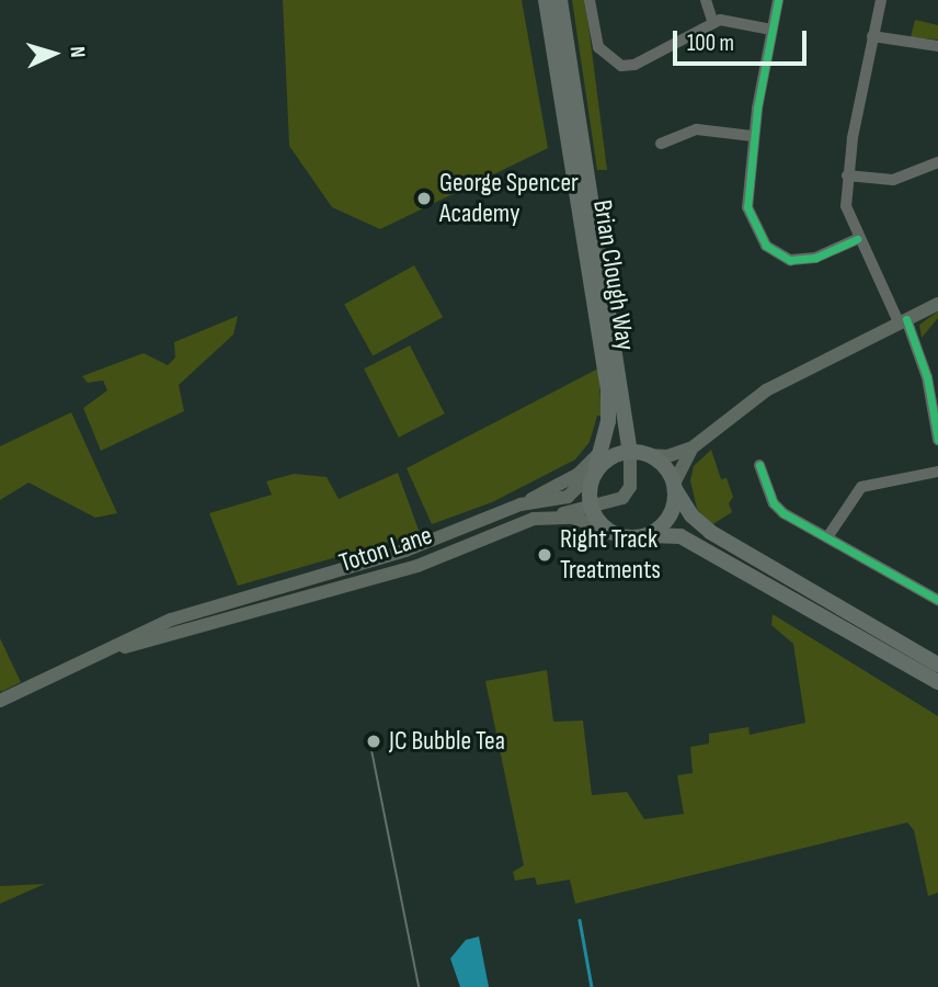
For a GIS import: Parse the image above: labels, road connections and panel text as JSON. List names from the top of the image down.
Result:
{
  "streets": {
    "highway": ["Brian Clough Way"],
    "main road": ["Toton Lane"]
  },
  "crossings": [
    ["Brian Clough Way", "Toton Lane"]
  ],
  "places": ["George Spencer Academy", "Right Track Treatments", "JC Bubble Tea"],
  "scale_bar": "100 m",
  "north": "right"
}
